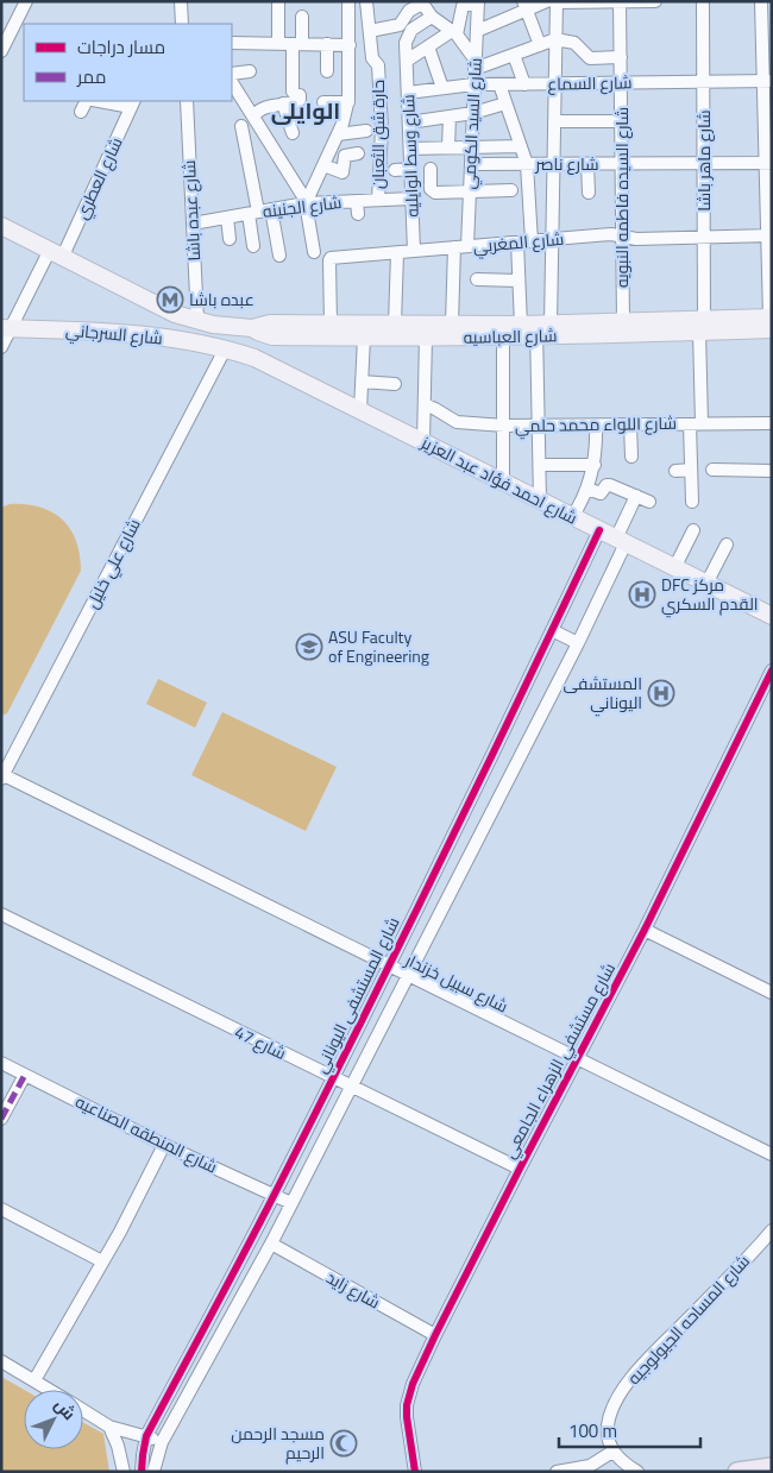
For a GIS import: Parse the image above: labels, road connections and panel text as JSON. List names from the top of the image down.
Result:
{
  "streets": {
    "main road": ["شارع السرجاني", "شارع العباسيه", "شارع احمد فؤاد عبد العزيز"],
    "street": [
      "شارع السماع",
      "شارع السيد الكومي",
      "حارة شق الثعبان",
      "شارع وسط الوايليه",
      "شارع ماهر باشا",
      "شارع ناصر",
      "شارع العطري",
      "شارع السيده فاطمه النبويه",
      "شارع الجنينه",
      "شارع عبده باشا",
      "شارع المغربي",
      "شارع اللواء محمد حلمي",
      "شارع علي خليل",
      "شارع سبيل خزندار",
      "شارع المستشفى اليوناني",
      "شارع 47",
      "شارع مستشفي الزهراء الجامعي",
      "شارع المنطقه الصناعيه",
      "شارع زايد",
      "شارع المساحه الجيولوجيه"
    ]
  },
  "crossings": [
    ["شارع السماع", "شارع السيد الكومي"],
    ["شارع السماع", "شارع وسط الوايليه"],
    ["شارع السماع", "شارع ماهر باشا"],
    ["شارع السماع", "شارع السيده فاطمه النبويه"],
    ["شارع السيد الكومي", "شارع ناصر"],
    ["شارع السيد الكومي", "شارع المغربي"],
    ["شارع السيد الكومي", "شارع العباسيه"],
    ["حارة شق الثعبان", "شارع الجنينه"],
    ["شارع وسط الوايليه", "شارع الجنينه"],
    ["شارع وسط الوايليه", "شارع المغربي"],
    ["شارع ماهر باشا", "شارع ناصر"],
    ["شارع ماهر باشا", "شارع المغربي"],
    ["شارع ماهر باشا", "شارع العباسيه"],
    ["شارع ماهر باشا", "شارع اللواء محمد حلمي"],
    ["شارع ناصر", "شارع السيده فاطمه النبويه"],
    ["شارع العطري", "شارع السرجاني"],
    ["شارع العطري", "شارع العباسيه"],
    ["شارع السيده فاطمه النبويه", "شارع المغربي"],
    ["شارع السيده فاطمه النبويه", "شارع العباسيه"],
    ["شارع الجنينه", "شارع عبده باشا"],
    ["شارع عبده باشا", "شارع العباسيه"],
    ["شارع المغربي", "شارع العباسيه"],
    ["شارع السرجاني", "شارع احمد فؤاد عبد العزيز"],
    ["شارع السرجاني", "شارع علي خليل"],
    ["شارع احمد فؤاد عبد العزيز", "شارع علي خليل"],
    ["شارع احمد فؤاد عبد العزيز", "شارع المستشفى اليوناني"],
    ["شارع علي خليل", "شارع سبيل خزندار"],
    ["شارع سبيل خزندار", "شارع المستشفى اليوناني"],
    ["شارع سبيل خزندار", "شارع مستشفي الزهراء الجامعي"],
    ["شارع المستشفى اليوناني", "شارع 47"],
    ["شارع المستشفى اليوناني", "شارع المنطقه الصناعيه"],
    ["شارع 47", "شارع مستشفي الزهراء الجامعي"],
    ["شارع مستشفي الزهراء الجامعي", "شارع زايد"]
  ],
  "districts": ["الوايلى"],
  "places": {
    "metro station": ["عبده باشا"],
    "hospital": ["DFC مركز القدم السكري", "المستشفى اليوناني"],
    "school or university": ["ASU Faculty of Engineering"],
    "mosque": ["مسجد الرحمن الرحيم"]
  },
  "legend": ["مسار دراجات", "ممر"],
  "scale_bar": "100 m",
  "north": "top right"
}
